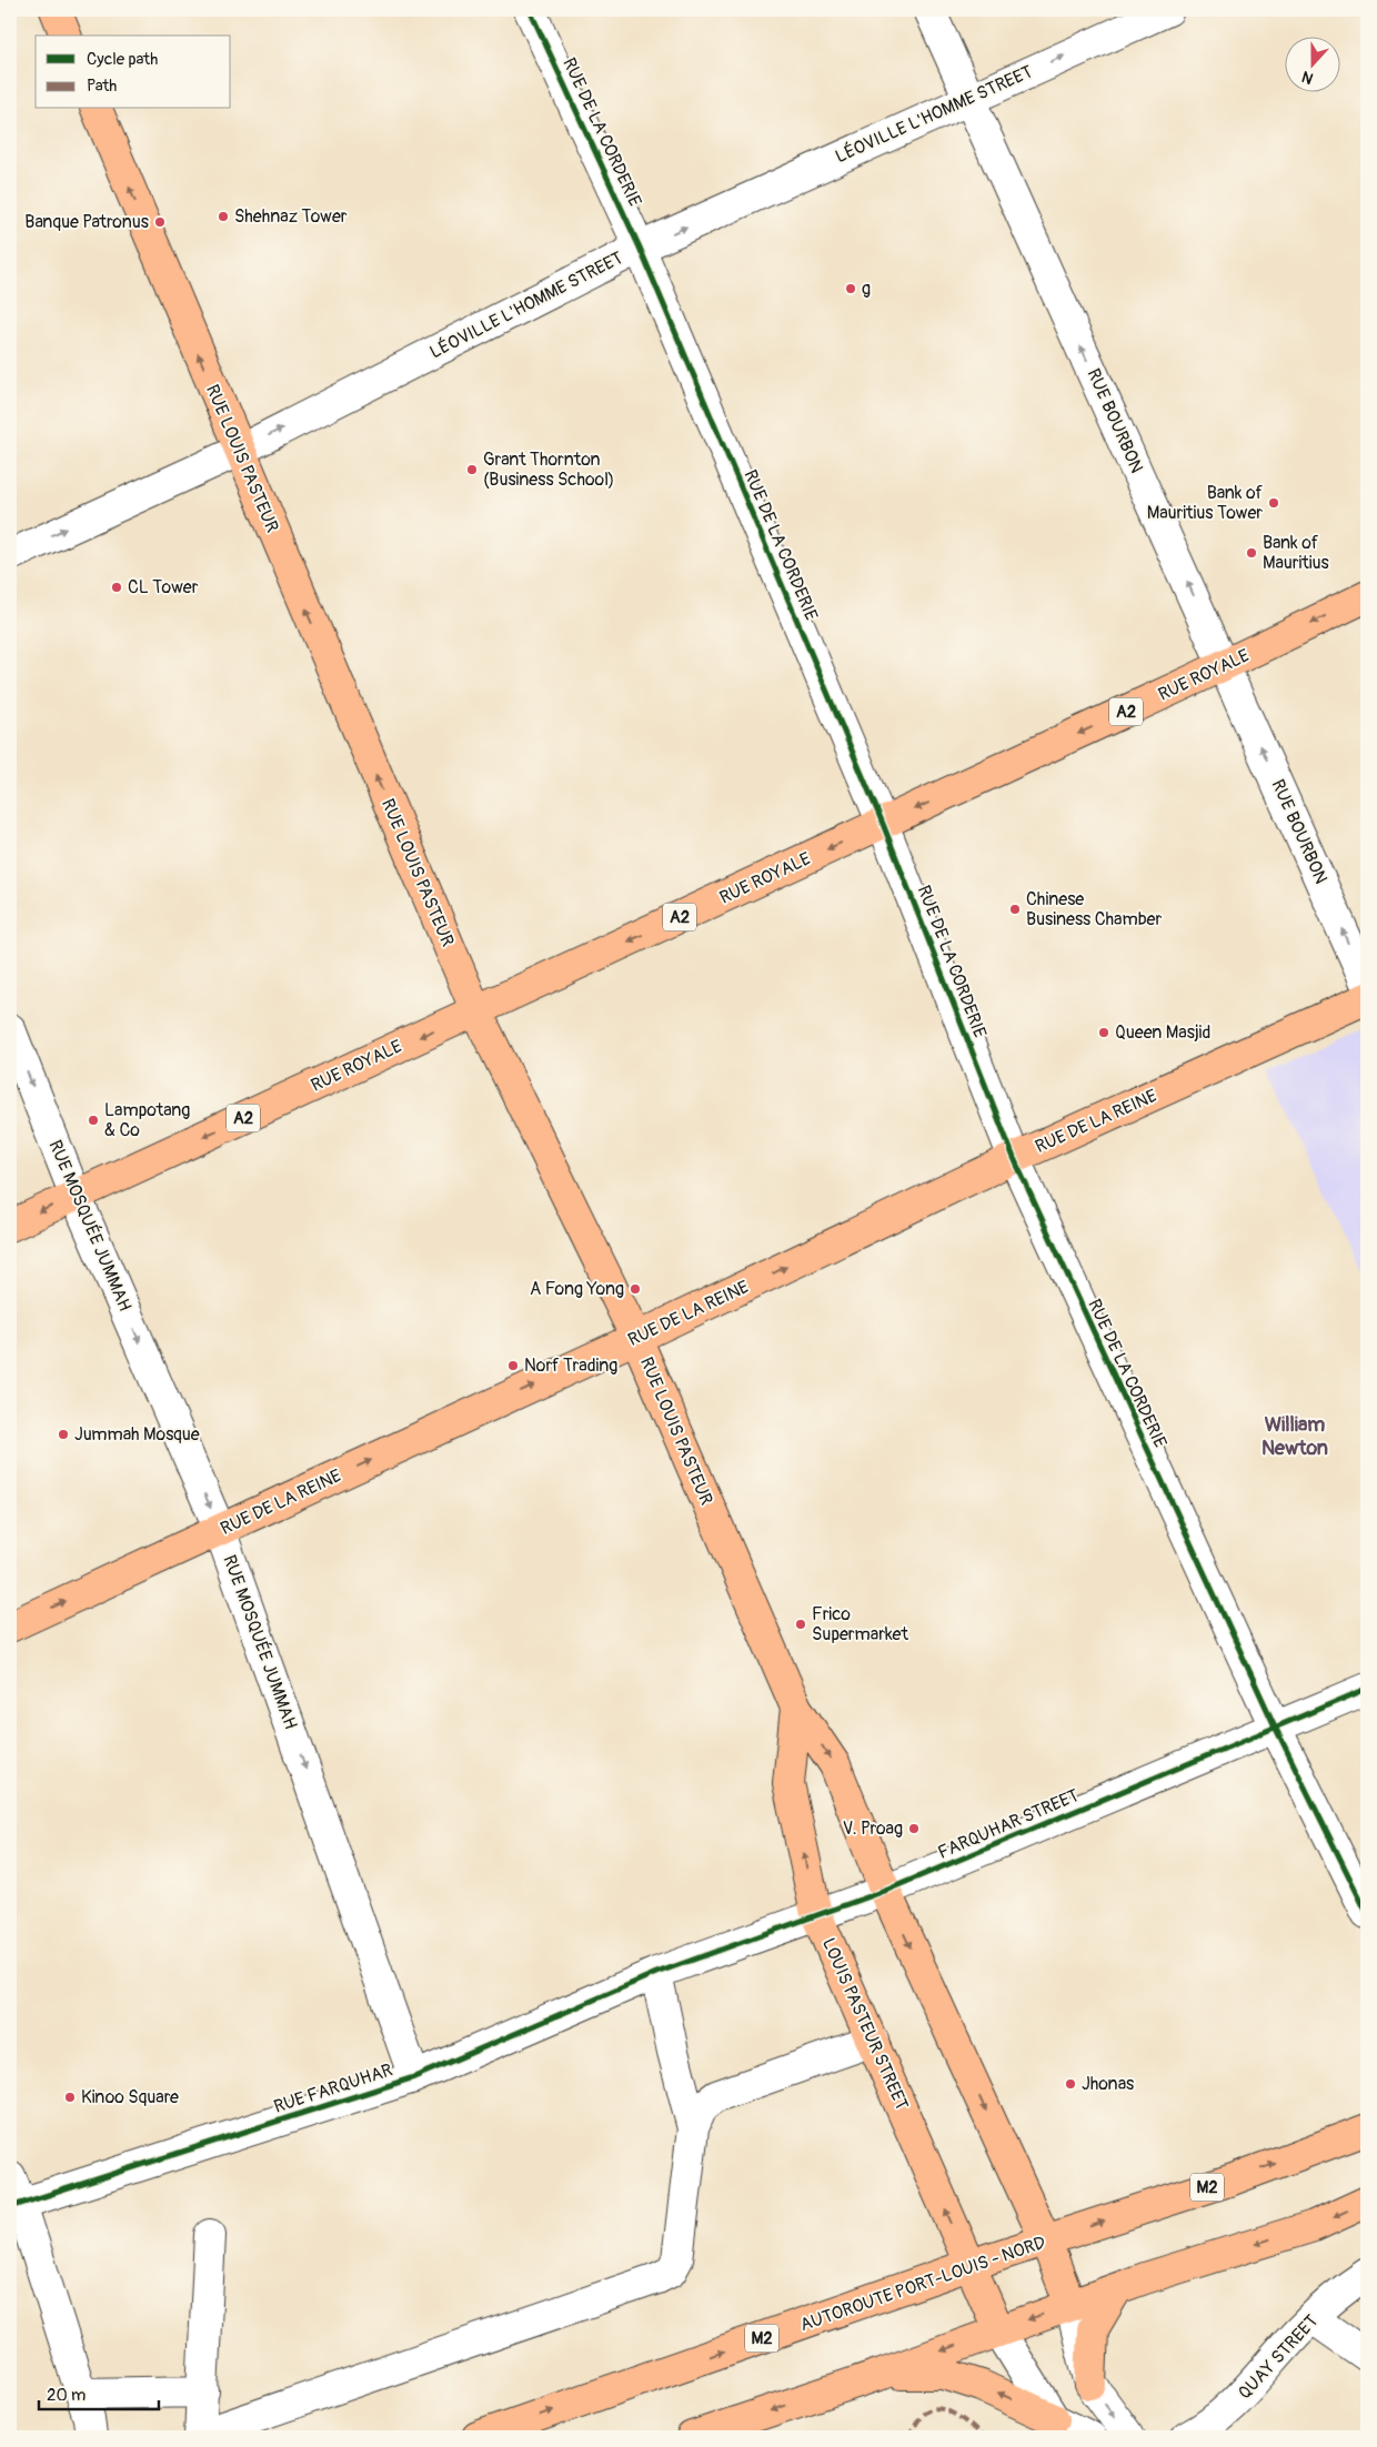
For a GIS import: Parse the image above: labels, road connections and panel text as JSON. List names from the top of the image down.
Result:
{
  "streets": {
    "main road": [
      "RUE LOUIS PASTEUR",
      "RUE ROYALE",
      "A2",
      "RUE DE LA REINE",
      "LOUIS PASTEUR STREET",
      "M2",
      "AUTOROUTE PORT-LOUIS - NORD"
    ],
    "street": [
      "LÉOVILLE L'HOMME STREET",
      "RUE DE LA CORDERIE",
      "RUE BOURBON",
      "RUE MOSQUÉE JUMMAH",
      "FARQUHAR STREET",
      "RUE FARQUHAR",
      "QUAY STREET"
    ]
  },
  "crossings": [
    ["LÉOVILLE L'HOMME STREET", "RUE DE LA CORDERIE"],
    ["LÉOVILLE L'HOMME STREET", "RUE BOURBON"],
    ["LÉOVILLE L'HOMME STREET", "RUE LOUIS PASTEUR"],
    ["RUE DE LA CORDERIE", "RUE ROYALE"],
    ["RUE DE LA CORDERIE", "RUE DE LA REINE"],
    ["RUE DE LA CORDERIE", "FARQUHAR STREET"],
    ["RUE BOURBON", "RUE ROYALE"],
    ["RUE LOUIS PASTEUR", "RUE ROYALE"],
    ["RUE LOUIS PASTEUR", "RUE DE LA REINE"],
    ["RUE LOUIS PASTEUR", "LOUIS PASTEUR STREET"],
    ["RUE ROYALE", "RUE MOSQUÉE JUMMAH"],
    ["RUE DE LA REINE", "RUE MOSQUÉE JUMMAH"],
    ["RUE MOSQUÉE JUMMAH", "RUE FARQUHAR"],
    ["FARQUHAR STREET", "LOUIS PASTEUR STREET"],
    ["FARQUHAR STREET", "RUE FARQUHAR"],
    ["LOUIS PASTEUR STREET", "AUTOROUTE PORT-LOUIS - NORD"]
  ],
  "one_way": [
    "LÉOVILLE L'HOMME STREET",
    "RUE BOURBON",
    "RUE LOUIS PASTEUR",
    "RUE ROYALE",
    "RUE DE LA REINE",
    "RUE MOSQUÉE JUMMAH"
  ],
  "districts": ["William Newton"],
  "places": [
    "Shehnaz Tower",
    "Banque Patronus",
    "g",
    "Grant Thornton (Business School)",
    "Bank of Mauritius Tower",
    "Bank of Mauritius",
    "CL Tower",
    "Chinese Business Chamber",
    "Queen Masjid",
    "Lampotang & Co",
    "A Fong Yong",
    "Norf Trading",
    "Jummah Mosque",
    "Frico Supermarket",
    "V. Proag",
    "Jhonas",
    "Kinoo Square"
  ],
  "legend": ["Cycle path", "Path"],
  "scale_bar": "20 m",
  "north": "bottom"
}
